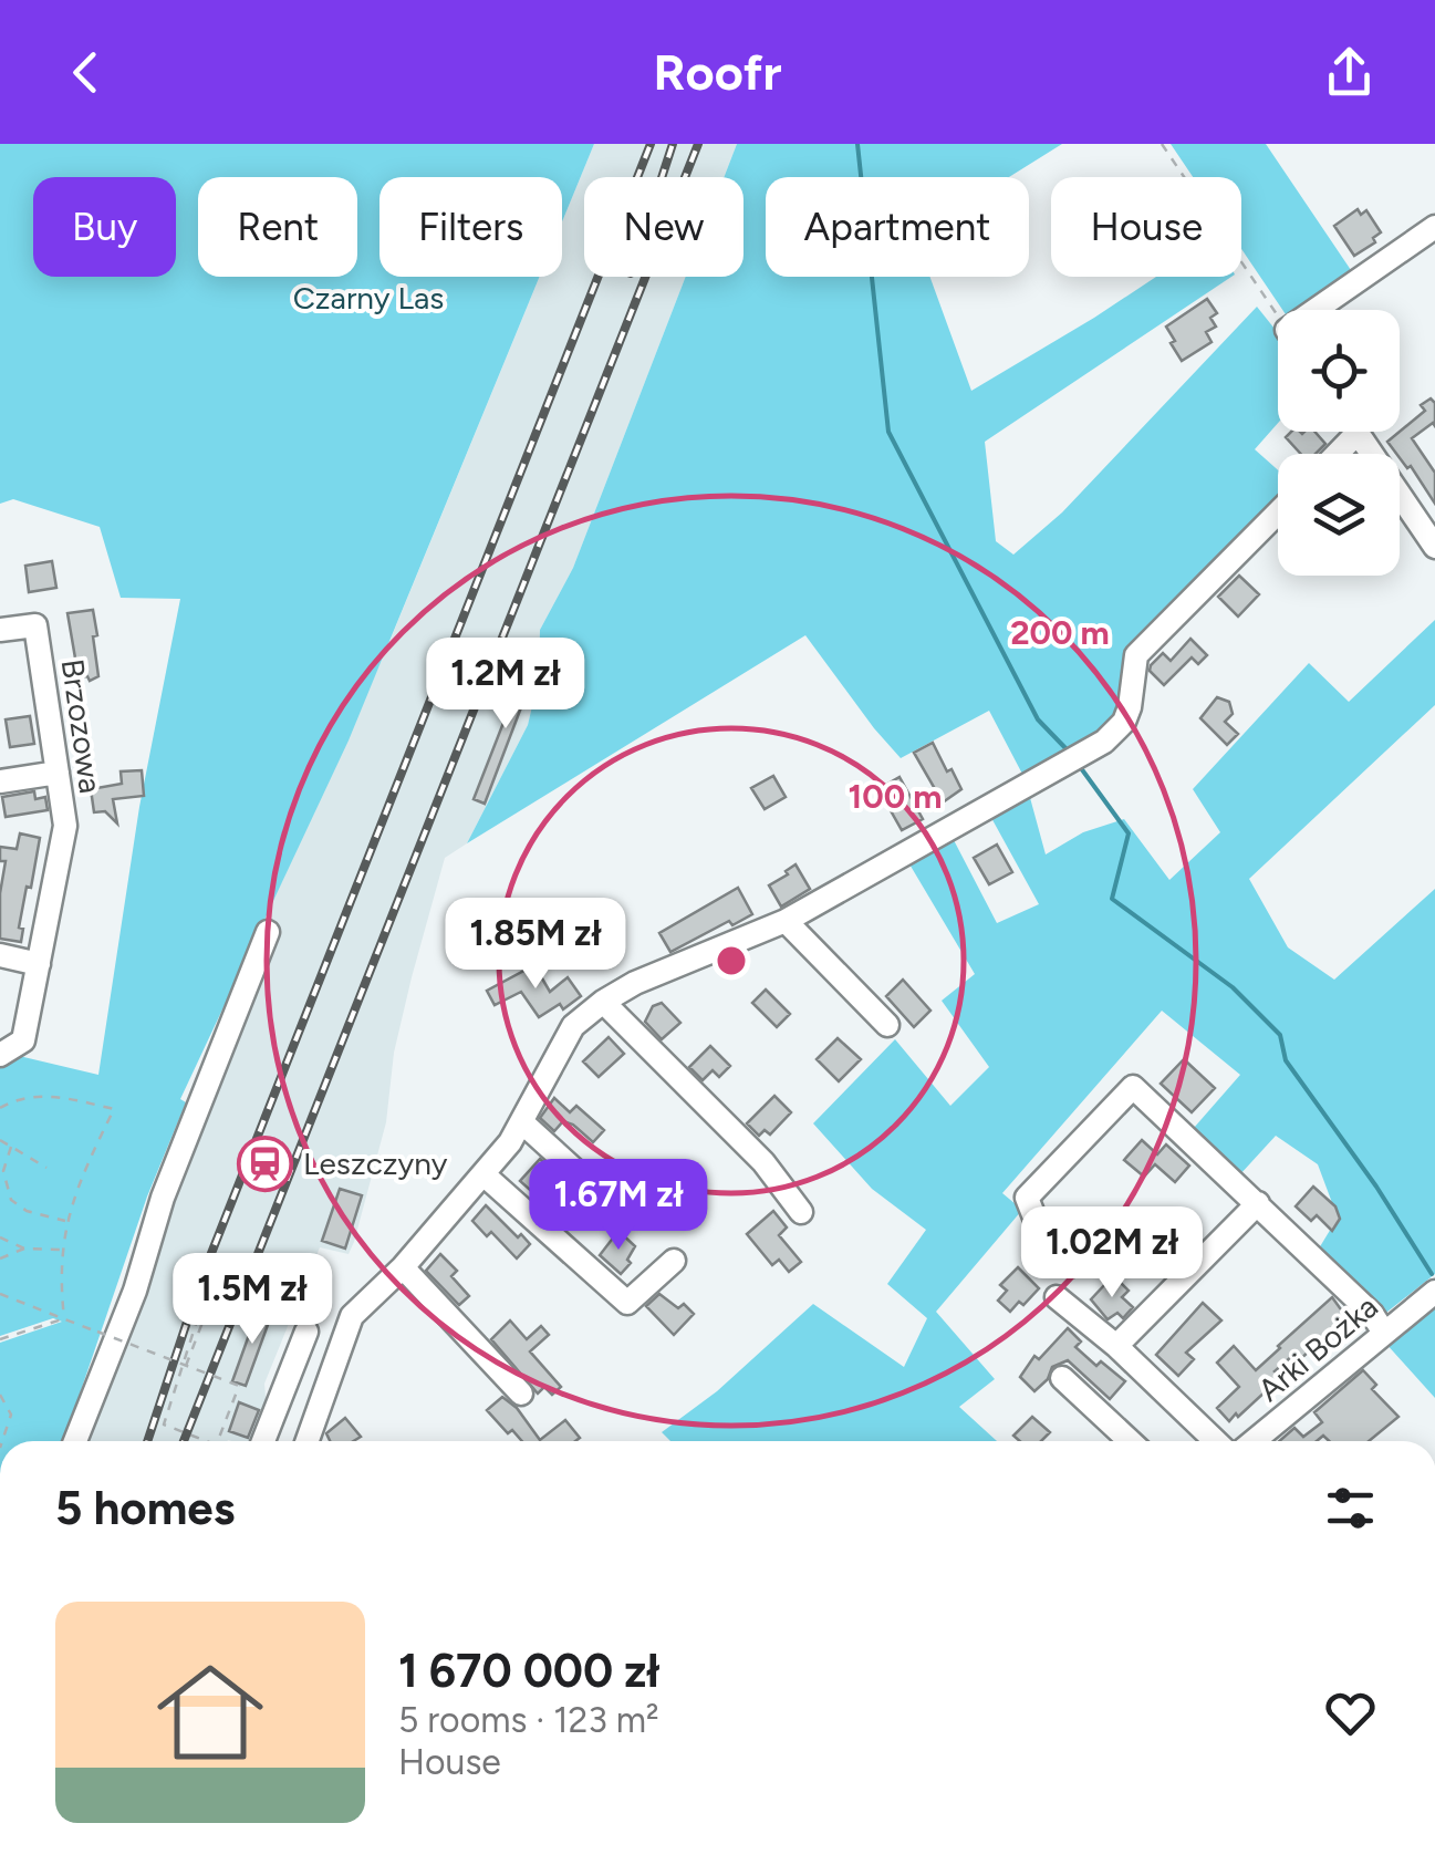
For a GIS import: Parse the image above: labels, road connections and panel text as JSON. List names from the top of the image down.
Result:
{
  "streets": {
    "street": ["Brzozowa", "Arki Bożka"]
  },
  "parks": ["Czarny Las"],
  "places": {
    "station": ["Leszczyny"]
  },
  "page": {
    "header": "Roofr",
    "chip": [
      "Buy",
      "Rent",
      "Filters",
      "New",
      "Apartment",
      "House"
    ],
    "price": [
      "1.2M zł",
      "1.85M zł",
      "1.67M zł",
      "1.02M zł",
      "1.5M zł"
    ],
    "heading": "5 homes",
    "list": [
      {
        "name": "1 670 000 zł",
        "note": "5 rooms · 123 m² · House"
      }
    ]
  },
  "rings": ["200 m", "100 m"]
}
